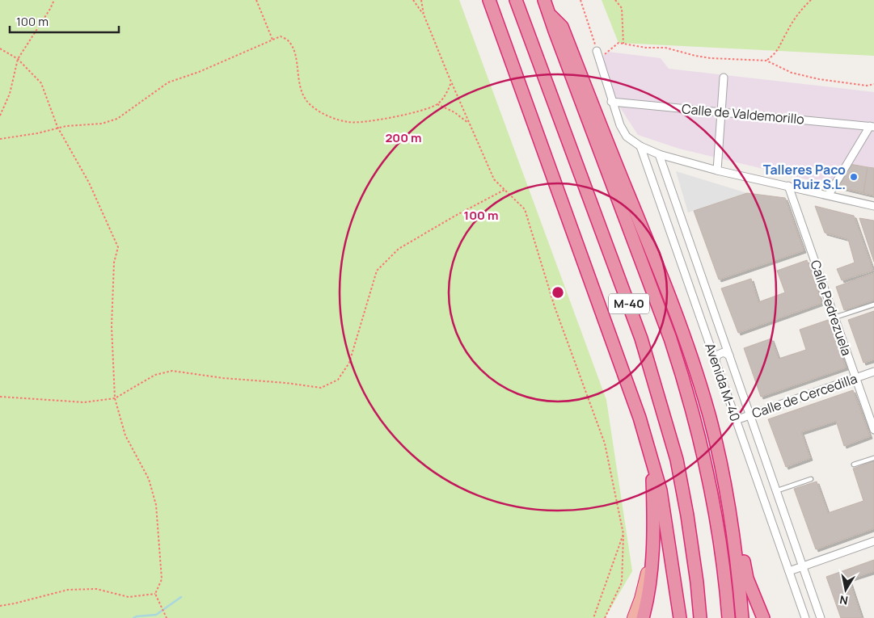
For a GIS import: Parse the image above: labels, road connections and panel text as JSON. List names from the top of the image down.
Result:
{
  "streets": {
    "highway": ["M-40"],
    "street": [
      "Calle de Valdemorillo",
      "Calle Pedrezuela",
      "Avenida M-40",
      "Calle de Cercedilla"
    ]
  },
  "crossings": [
    ["Calle Pedrezuela", "Calle de Cercedilla"],
    ["Avenida M-40", "Calle de Cercedilla"]
  ],
  "places": ["Talleres Paco Ruiz S.L."],
  "scale_bar": "100 m",
  "north": "bottom",
  "rings": ["200 m", "100 m"]
}
